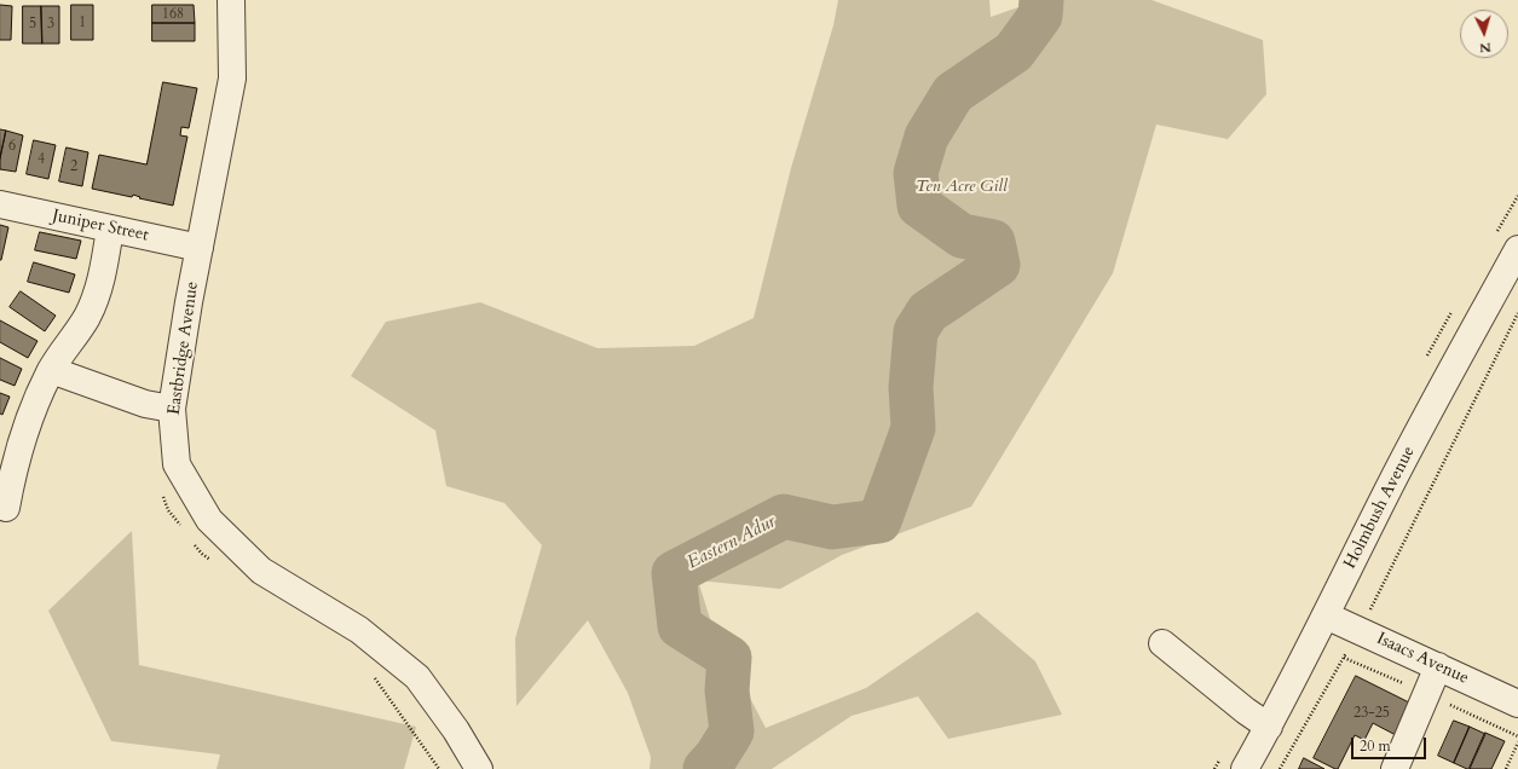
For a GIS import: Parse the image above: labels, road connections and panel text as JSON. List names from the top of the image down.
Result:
{
  "streets": {
    "street": [
      "Juniper Street",
      "Eastbridge Avenue",
      "Holmbush Avenue",
      "Isaacs Avenue"
    ]
  },
  "crossings": [
    ["Juniper Street", "Eastbridge Avenue"],
    ["Holmbush Avenue", "Isaacs Avenue"]
  ],
  "water": ["Eastern Adur"],
  "parks": ["Ten Acre Gill"],
  "house_numbers": [
    "168",
    "1",
    "5",
    "3",
    "6",
    "4",
    "2",
    "23-25"
  ],
  "scale_bar": "20 m",
  "north": "bottom"
}
